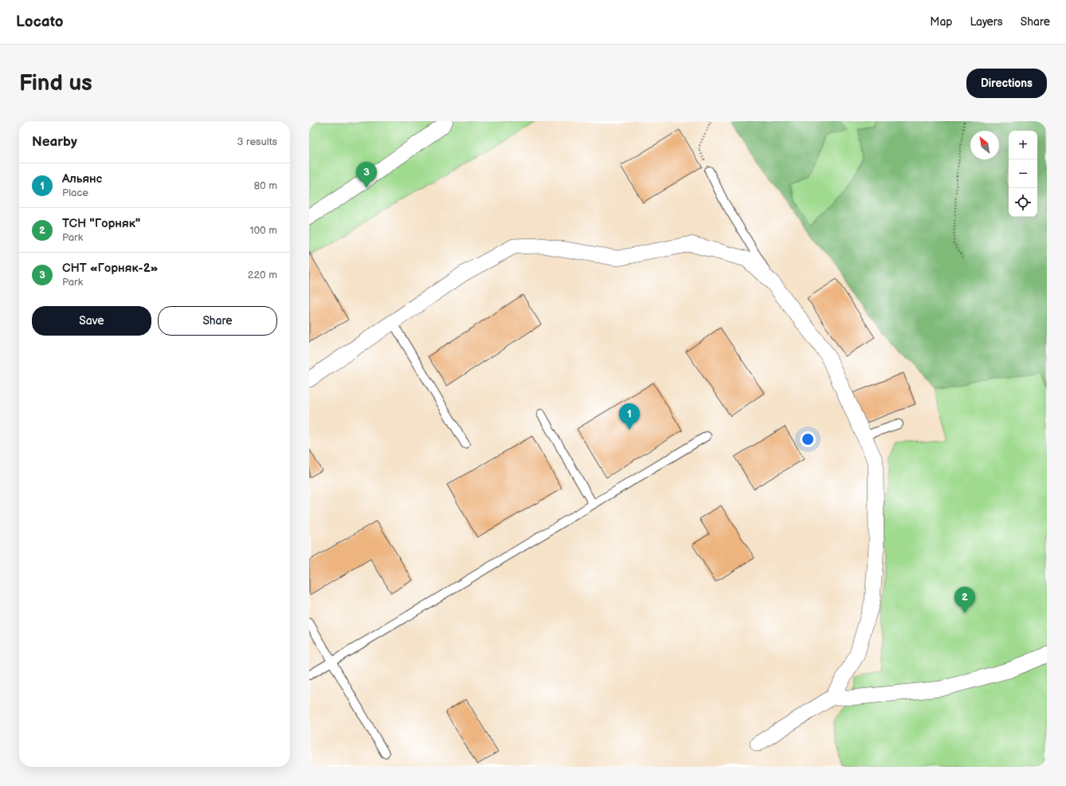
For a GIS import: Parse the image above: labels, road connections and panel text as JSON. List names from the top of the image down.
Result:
{
  "north": "top left",
  "page": {
    "header": "Locato",
    "nav": ["Map", "Layers", "Share"],
    "buttons": [
      "Directions",
      ["Save", "Share"]
    ],
    "title": "Find us",
    "heading": ["Nearby", "3 results"],
    "map_buttons": ["+", "−"],
    "pins": ["3", "1", "2"],
    "list": [
      {
        "mark": "1",
        "name": "Альянс",
        "note": "Place",
        "value": "80 m"
      },
      {
        "mark": "2",
        "name": "ТСН \"Горняк\"",
        "note": "Park",
        "value": "100 m"
      },
      {
        "mark": "3",
        "name": "СНТ «Горняк-2»",
        "note": "Park",
        "value": "220 m"
      }
    ]
  }
}
